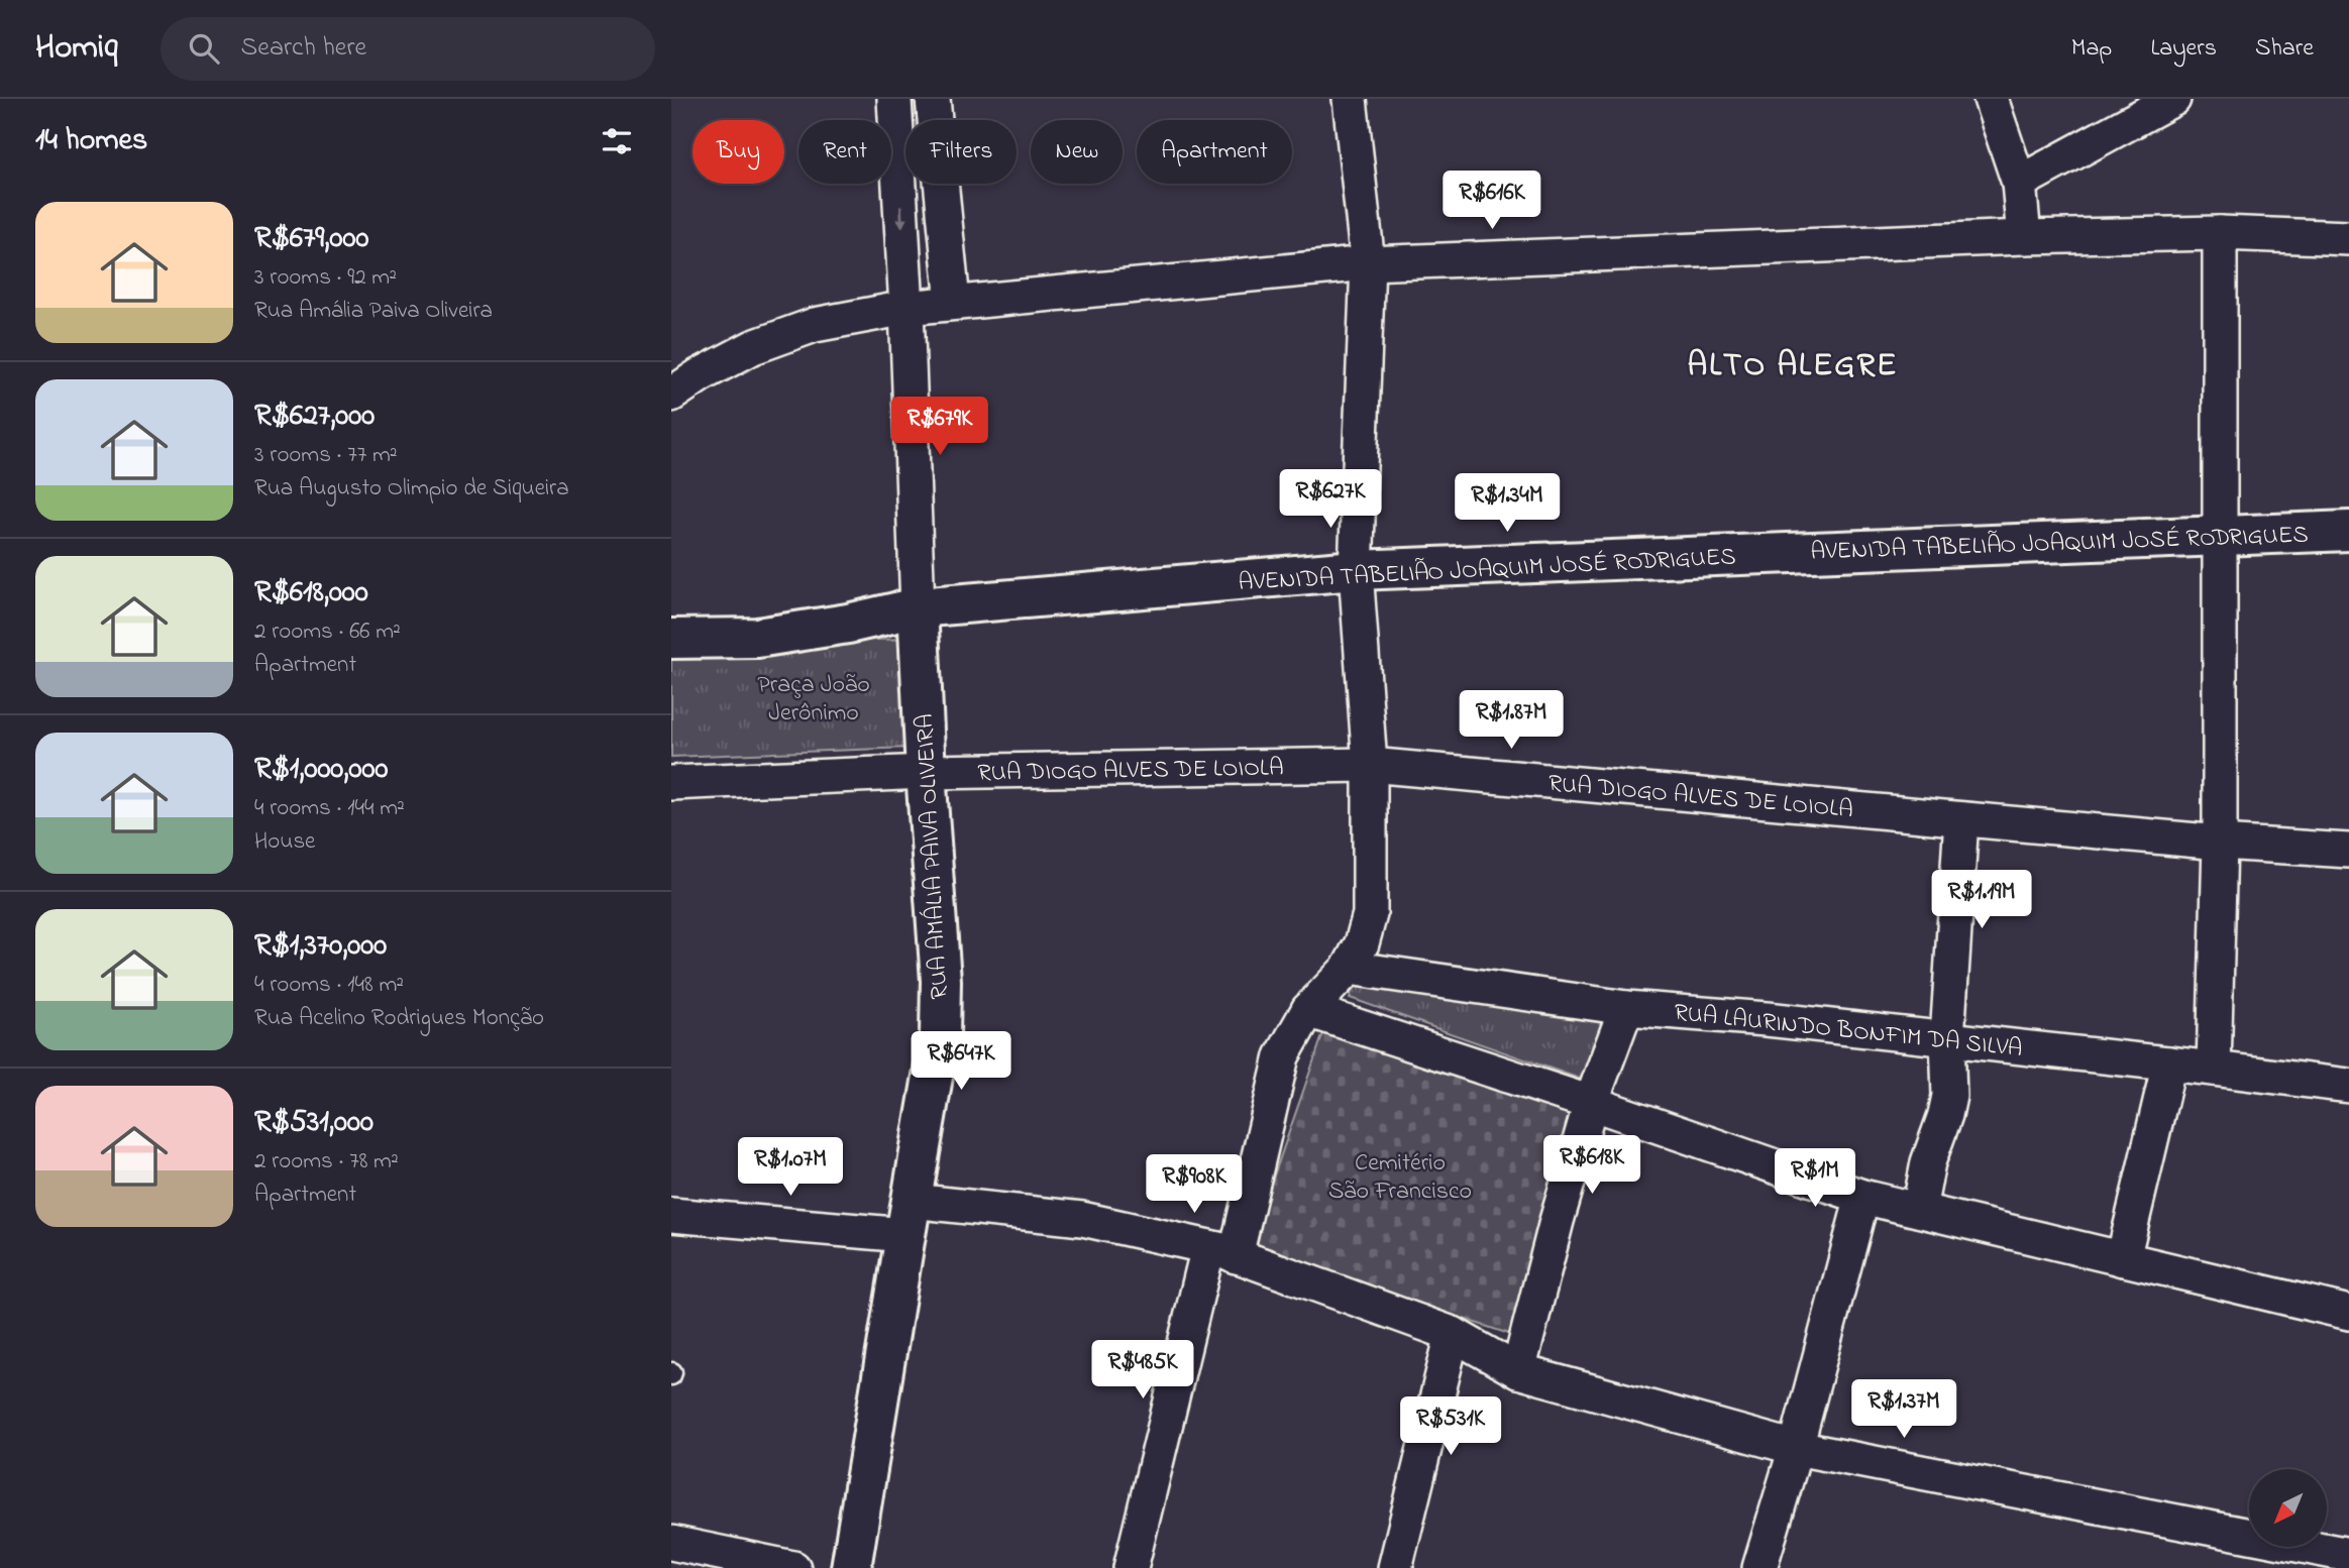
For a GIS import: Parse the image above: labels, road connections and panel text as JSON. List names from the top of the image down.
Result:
{
  "streets": {
    "main road": ["AVENIDA TABELIÃO JOAQUIM JOSÉ RODRIGUES", "RUA AMÁLIA PAIVA OLIVEIRA"],
    "street": ["RUA DIOGO ALVES DE LOIOLA", "RUA LAURINDO BONFIM DA SILVA"]
  },
  "crossings": [
    ["AVENIDA TABELIÃO JOAQUIM JOSÉ RODRIGUES", "RUA AMÁLIA PAIVA OLIVEIRA"],
    ["RUA DIOGO ALVES DE LOIOLA", "RUA AMÁLIA PAIVA OLIVEIRA"]
  ],
  "districts": ["ALTO ALEGRE"],
  "parks": ["Praça João Jerônimo", "Cemitério São Francisco"],
  "north": "bottom left",
  "page": {
    "header": "Homiq",
    "search": "Search here",
    "nav": ["Map", "Layers", "Share"],
    "heading": "14 homes",
    "chip": [
      "Buy",
      "Rent",
      "Filters",
      "New",
      "Apartment"
    ],
    "price": [
      "R$616K",
      "R$679K",
      "R$627K",
      "R$1.34M",
      "R$1.87M",
      "R$1.19M",
      "R$647K",
      "R$618K",
      "R$1.07M",
      "R$1M",
      "R$908K",
      "R$485K",
      "R$1.37M",
      "R$531K"
    ],
    "list": [
      {
        "name": "R$679,000",
        "note": "3 rooms · 92 m² · Rua Amália Paiva Oliveira"
      },
      {
        "name": "R$627,000",
        "note": "3 rooms · 77 m² · Rua Augusto Olimpio de Siqueira"
      },
      {
        "name": "R$618,000",
        "note": "2 rooms · 66 m² · Apartment"
      },
      {
        "name": "R$1,000,000",
        "note": "4 rooms · 144 m² · House"
      },
      {
        "name": "R$1,370,000",
        "note": "4 rooms · 148 m² · Rua Acelino Rodrigues Monção"
      },
      {
        "name": "R$531,000",
        "note": "2 rooms · 78 m² · Apartment"
      }
    ]
  }
}
